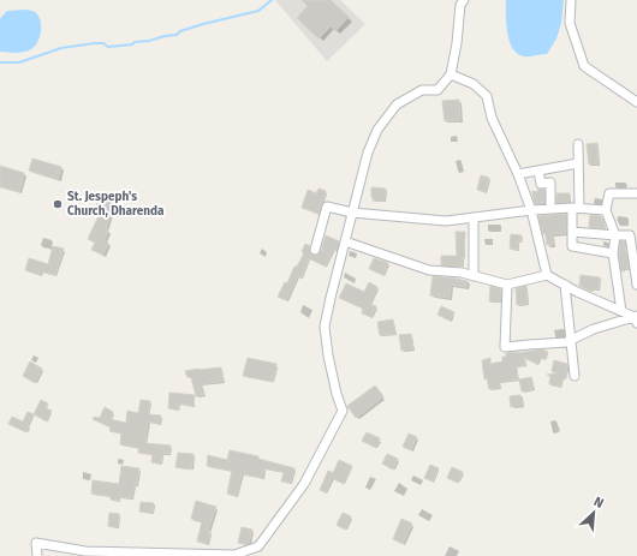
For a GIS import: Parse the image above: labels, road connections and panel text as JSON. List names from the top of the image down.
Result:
{
  "places": ["St. Jespeph's Church, Dharenda"],
  "north": "top right"
}
